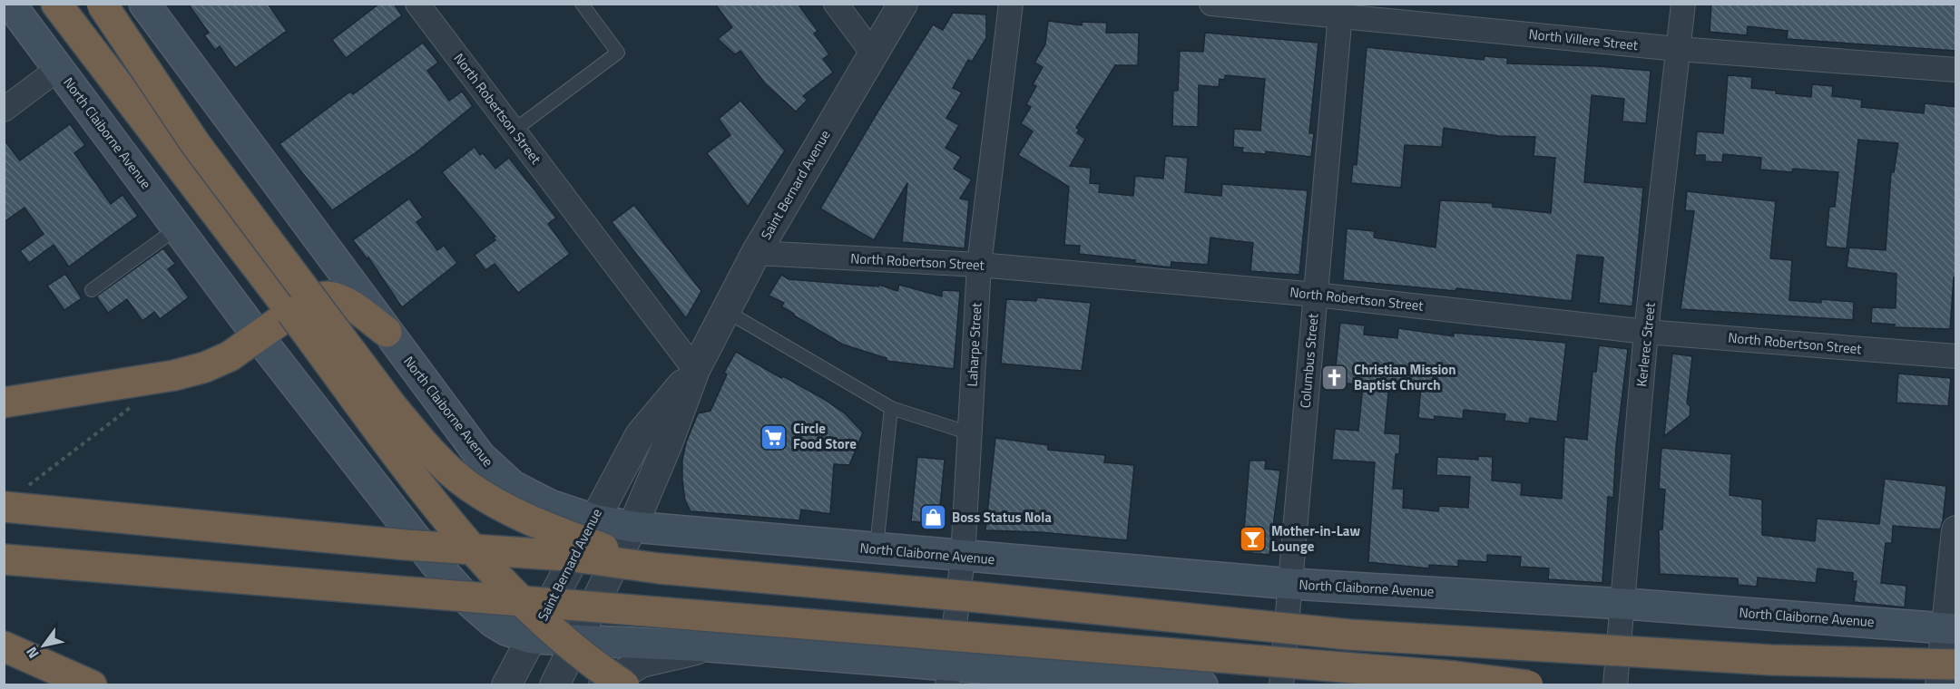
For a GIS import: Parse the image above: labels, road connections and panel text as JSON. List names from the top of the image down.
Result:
{
  "streets": {
    "main road": ["North Claiborne Avenue"],
    "street": [
      "North Villere Street",
      "North Robertson Street",
      "Saint Bernard Avenue",
      "Laharpe Street",
      "Kerlerec Street",
      "Columbus Street"
    ]
  },
  "crossings": [
    ["North Villere Street", "Kerlerec Street"],
    ["North Villere Street", "Columbus Street"],
    ["North Robertson Street", "Saint Bernard Avenue"],
    ["North Robertson Street", "Laharpe Street"],
    ["North Robertson Street", "Kerlerec Street"],
    ["North Robertson Street", "Columbus Street"],
    ["North Claiborne Avenue", "Saint Bernard Avenue"],
    ["North Claiborne Avenue", "Laharpe Street"],
    ["North Claiborne Avenue", "Kerlerec Street"],
    ["North Claiborne Avenue", "Columbus Street"]
  ],
  "places": {
    "church": ["Christian Mission Baptist Church"],
    "supermarket": ["Circle Food Store"],
    "shop": ["Boss Status Nola"],
    "bar": ["Mother-in-Law Lounge"]
  },
  "north": "bottom left"
}
